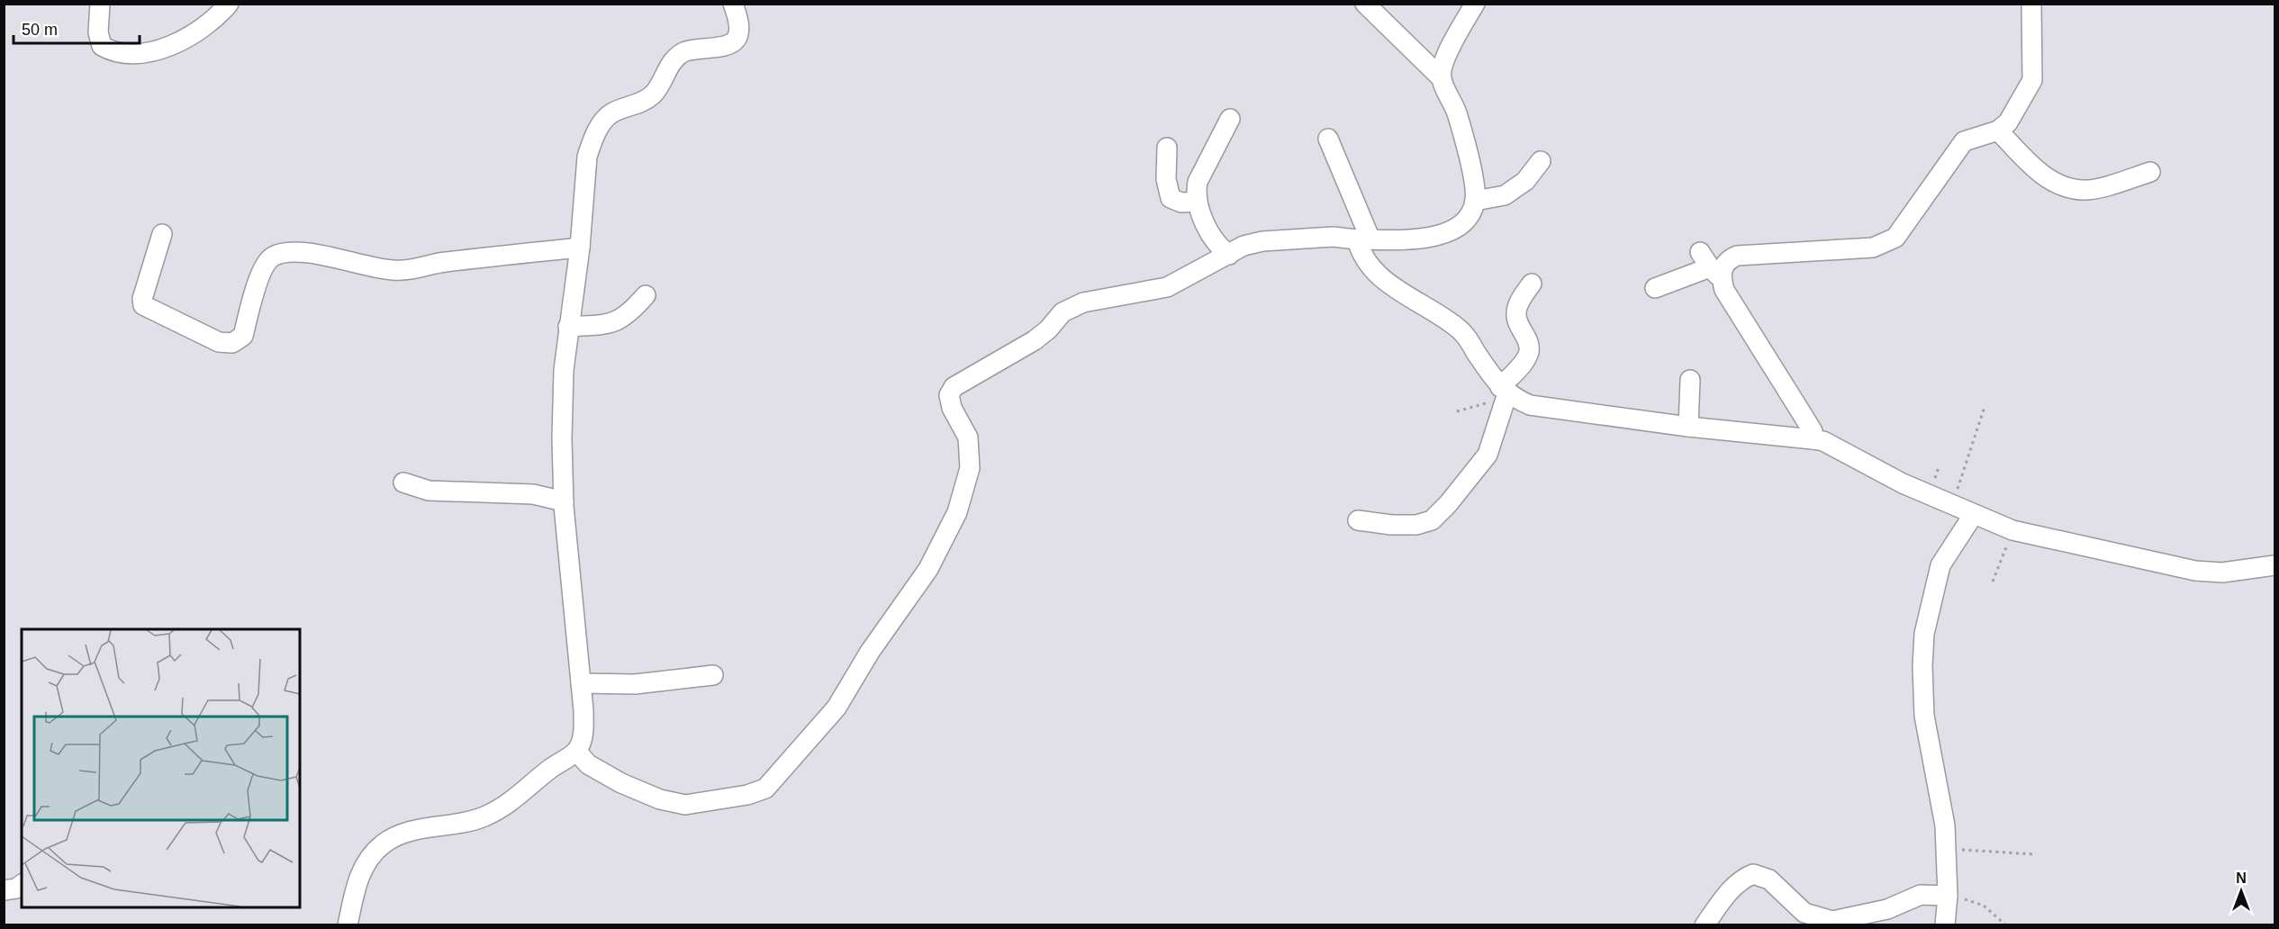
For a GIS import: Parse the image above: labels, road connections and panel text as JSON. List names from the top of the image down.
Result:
{
  "scale_bar": "50 m",
  "north": "top"
}
